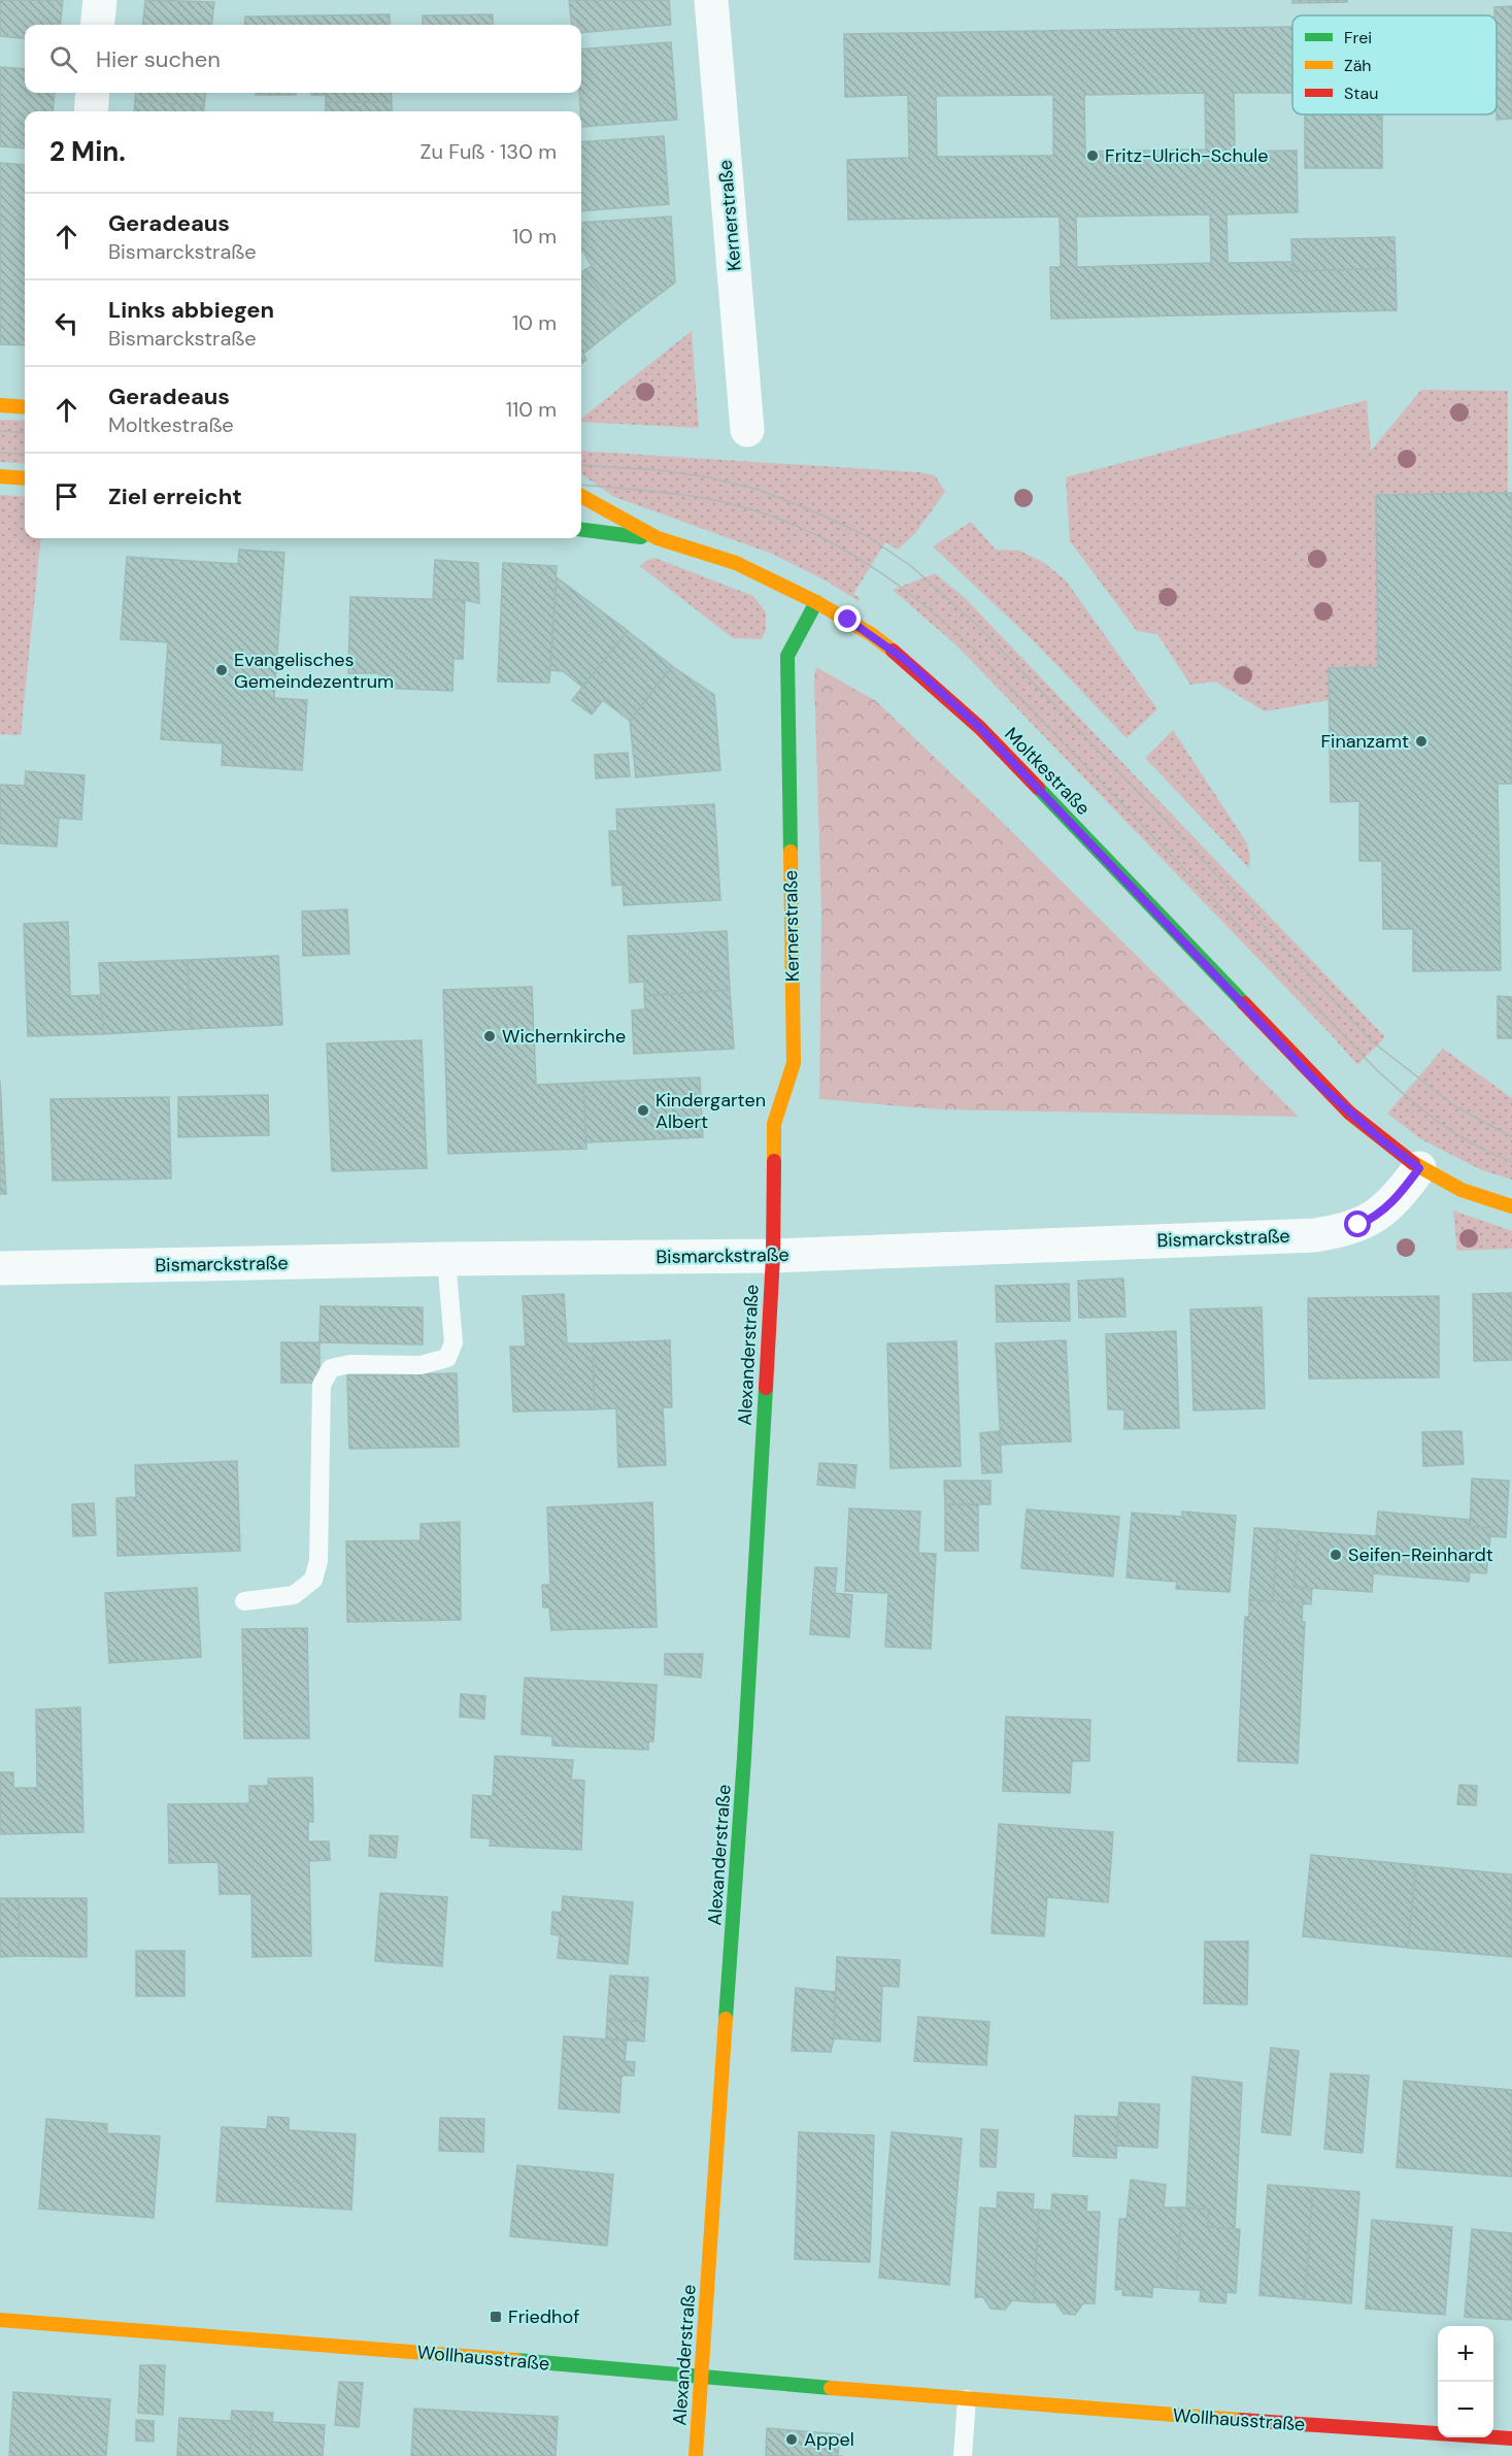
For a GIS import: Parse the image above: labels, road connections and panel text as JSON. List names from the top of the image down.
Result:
{
  "streets": {
    "street": [
      "Kernerstraße",
      "Moltkestraße",
      "Bismarckstraße",
      "Alexanderstraße",
      "Wollhausstraße"
    ]
  },
  "crossings": [
    ["Kernerstraße", "Moltkestraße"],
    ["Kernerstraße", "Bismarckstraße"],
    ["Kernerstraße", "Alexanderstraße"],
    ["Moltkestraße", "Bismarckstraße"],
    ["Bismarckstraße", "Alexanderstraße"],
    ["Alexanderstraße", "Wollhausstraße"]
  ],
  "places": {
    "other": [
      "Fritz-Ulrich-Schule",
      "Evangelisches Gemeindezentrum",
      "Finanzamt",
      "Wichernkirche",
      "Kindergarten Albert",
      "Seifen-Reinhardt",
      "Appel"
    ],
    "transit": ["Friedhof"]
  },
  "legend": ["Frei", "Zäh", "Stau"],
  "page": {
    "search": "Hier suchen",
    "heading": ["2 Min.", "Zu Fuß · 130 m"],
    "list": [
      ["Geradeaus", "Bismarckstraße", "10 m"],
      ["Links abbiegen", "Bismarckstraße", "10 m"],
      ["Geradeaus", "Moltkestraße", "110 m"],
      "Ziel erreicht"
    ],
    "map_buttons": ["+", "−"]
  }
}
